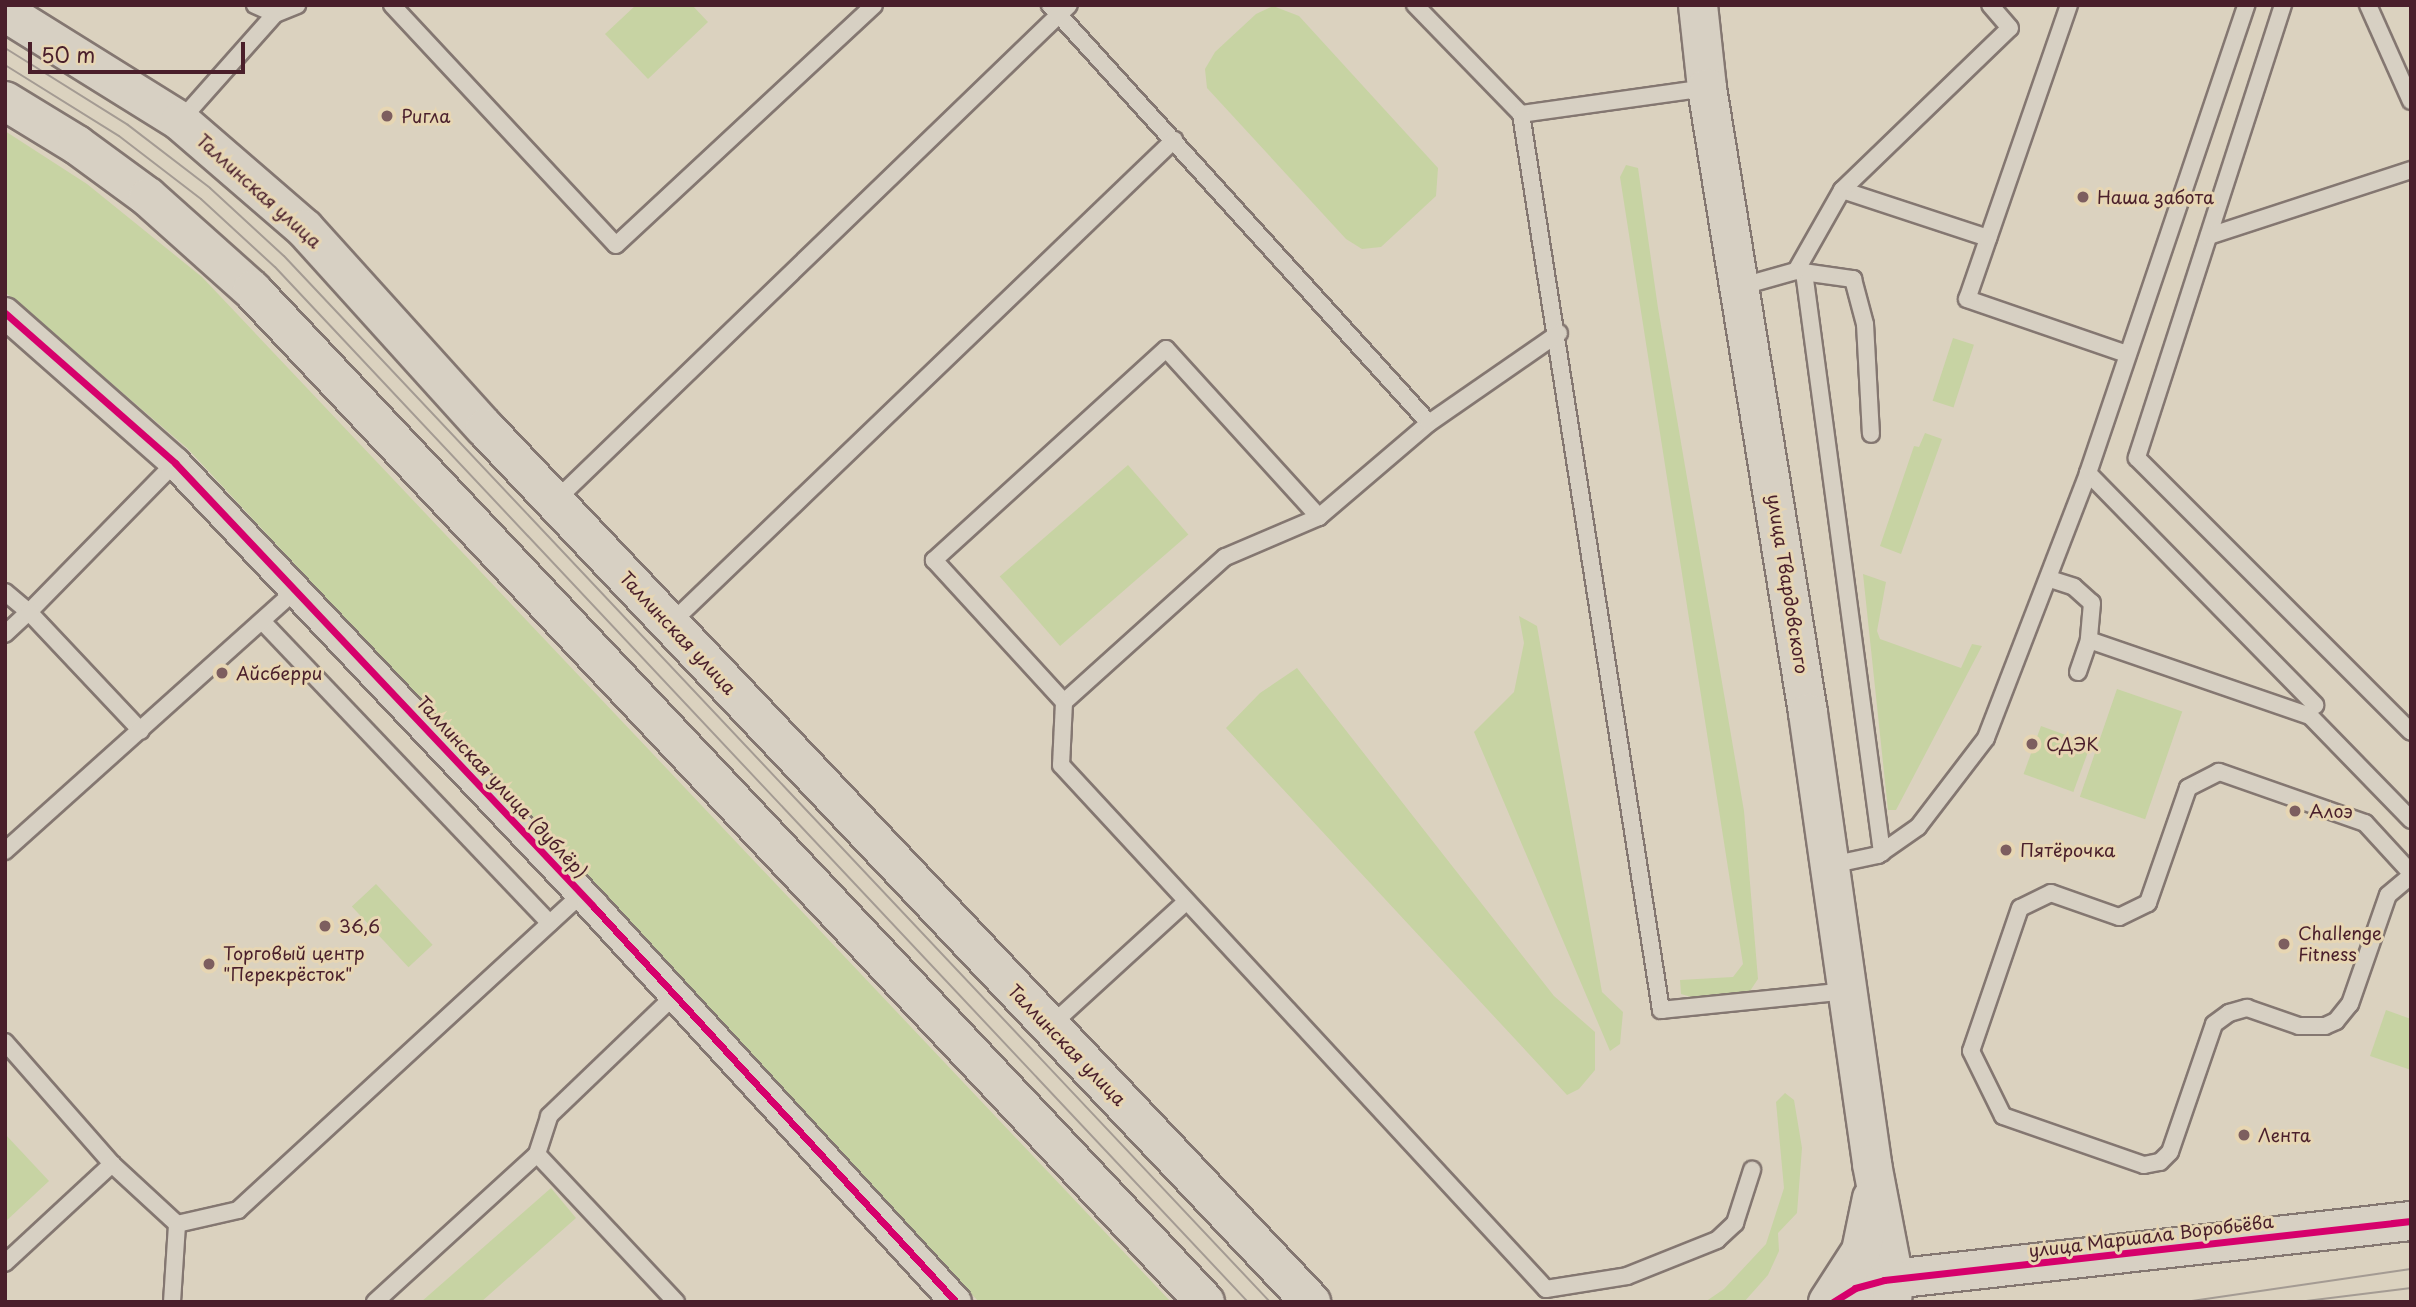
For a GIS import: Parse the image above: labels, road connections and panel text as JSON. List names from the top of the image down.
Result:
{
  "streets": {
    "main road": ["Таллинская улица", "улица Твардовского", "улица Маршала Воробьёва"],
    "street": ["Таллинская улица (дублёр)"]
  },
  "crossings": [
    ["улица Твардовского", "улица Маршала Воробьёва"]
  ],
  "places": [
    "Ригла",
    "Наша забота",
    "Айсберри",
    "СДЭК",
    "Алоэ",
    "Пятёрочка",
    "36,6",
    "Challenge Fitness",
    "Торговый центр \"Перекрёсток\"",
    "Лента"
  ],
  "scale_bar": "50 m"
}
